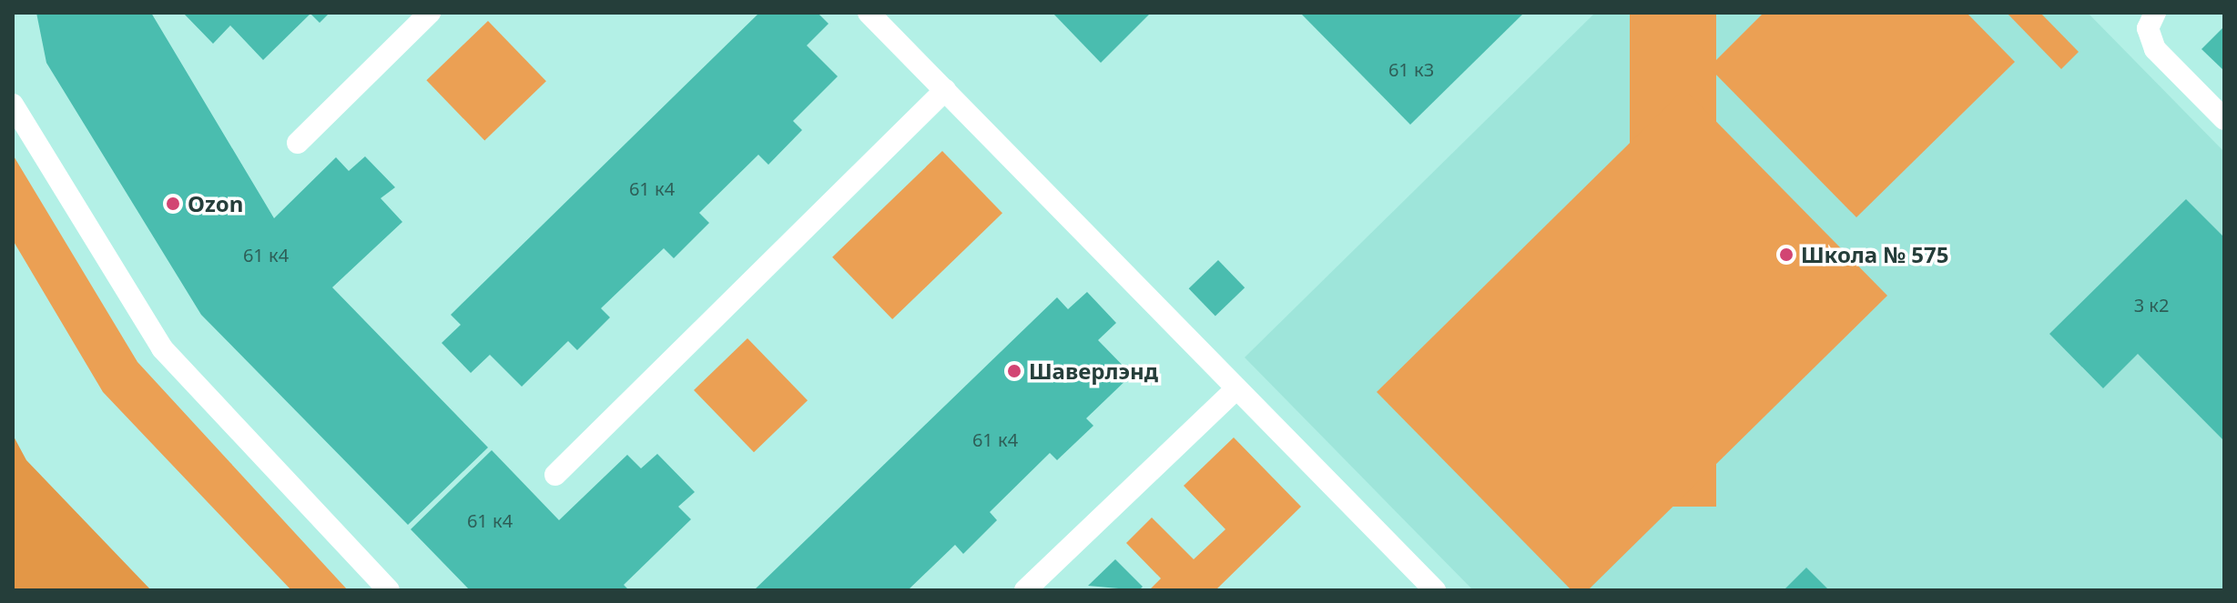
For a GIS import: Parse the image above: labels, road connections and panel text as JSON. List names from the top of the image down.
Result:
{
  "places": ["Ozon", "Школа № 575", "Шаверлэнд"],
  "house_numbers": [
    "61 к3",
    "61 к4",
    "61 к4",
    "3 к2",
    "61 к4",
    "61 к4"
  ]
}
